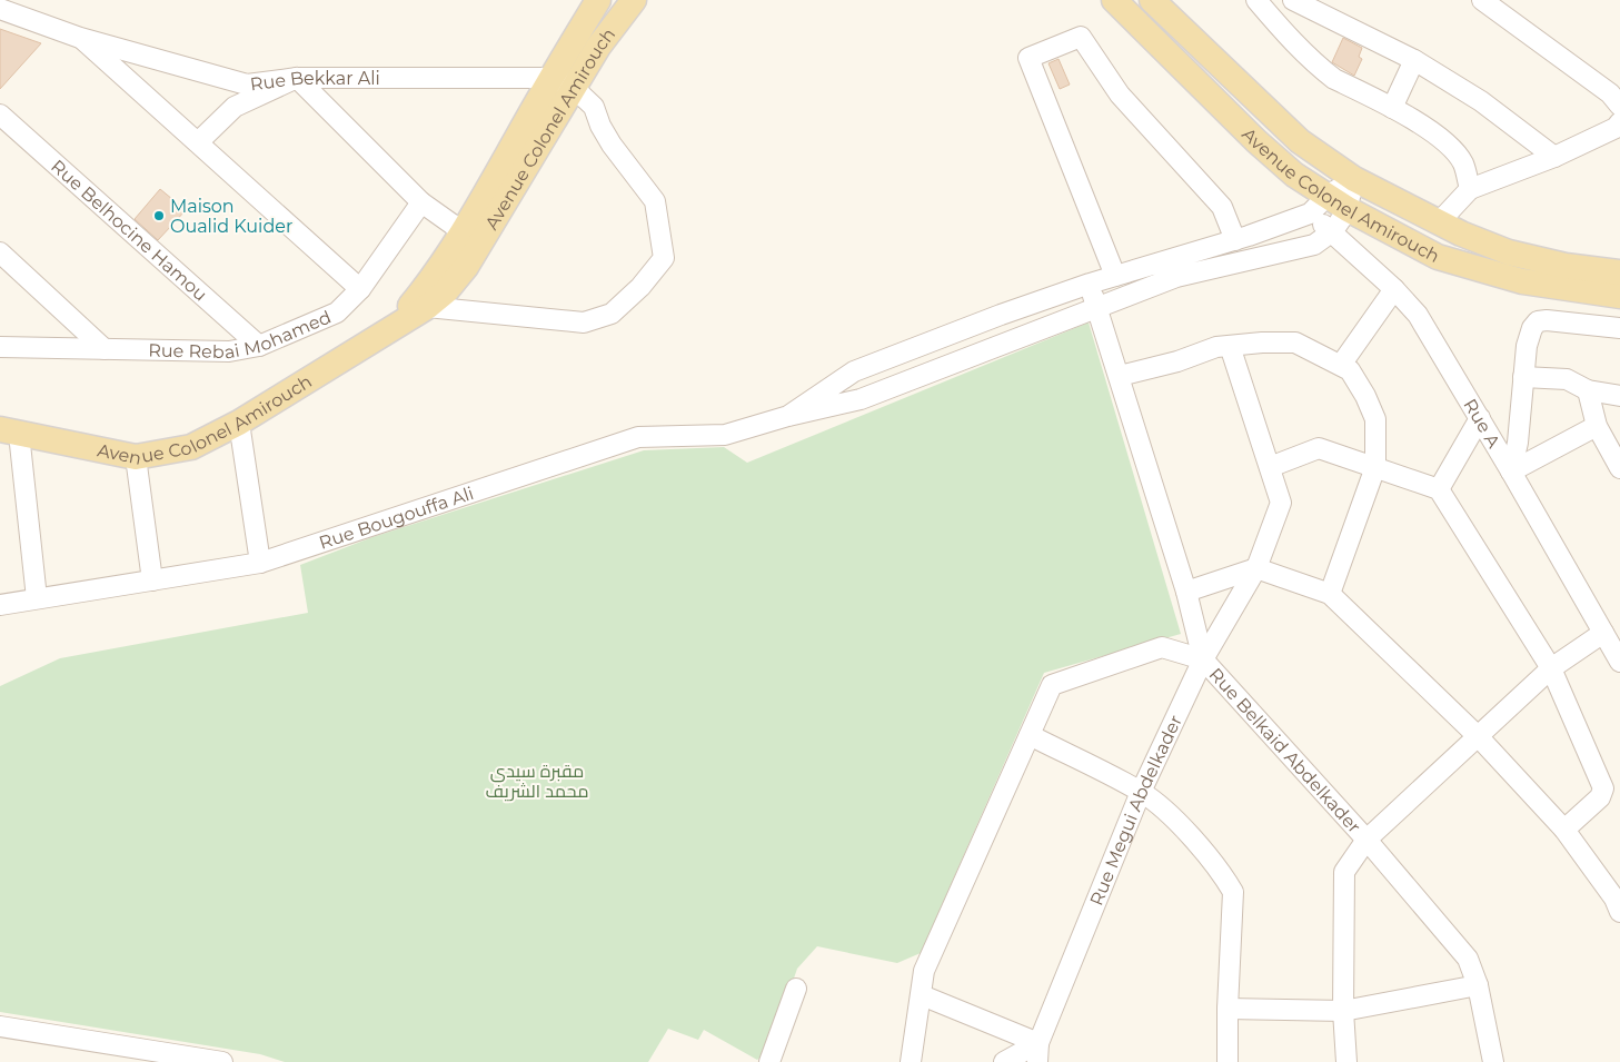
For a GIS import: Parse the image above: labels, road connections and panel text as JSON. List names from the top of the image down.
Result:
{
  "streets": {
    "main road": ["Avenue Colonel Amirouch"],
    "street": [
      "Rue Bekkar Ali",
      "Rue Belhocine Hamou",
      "Rue Rebai Mohamed",
      "Rue A",
      "Rue Bougouffa Ali",
      "Rue Belkaid Abdelkader",
      "Rue Megui Abdelkader"
    ]
  },
  "crossings": [
    ["Rue Bekkar Ali", "Avenue Colonel Amirouch"],
    ["Rue Belhocine Hamou", "Rue Rebai Mohamed"],
    ["Rue Belkaid Abdelkader", "Rue Megui Abdelkader"]
  ],
  "parks": ["مقبرة سيدي محمد الشريف"],
  "places": ["Maison Oualid Kuider"]
}
